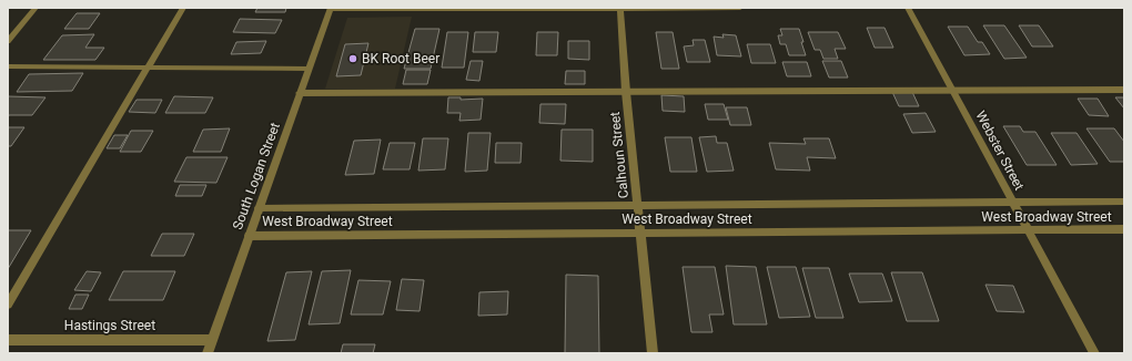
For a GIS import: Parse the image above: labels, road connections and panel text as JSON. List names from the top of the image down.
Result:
{
  "streets": {
    "street": [
      "Webster Street",
      "Calhoun Street",
      "South Logan Street",
      "West Broadway Street",
      "Hastings Street"
    ]
  },
  "crossings": [
    ["Webster Street", "West Broadway Street"],
    ["Calhoun Street", "West Broadway Street"],
    ["South Logan Street", "West Broadway Street"],
    ["South Logan Street", "Hastings Street"]
  ],
  "places": ["BK Root Beer"]
}
